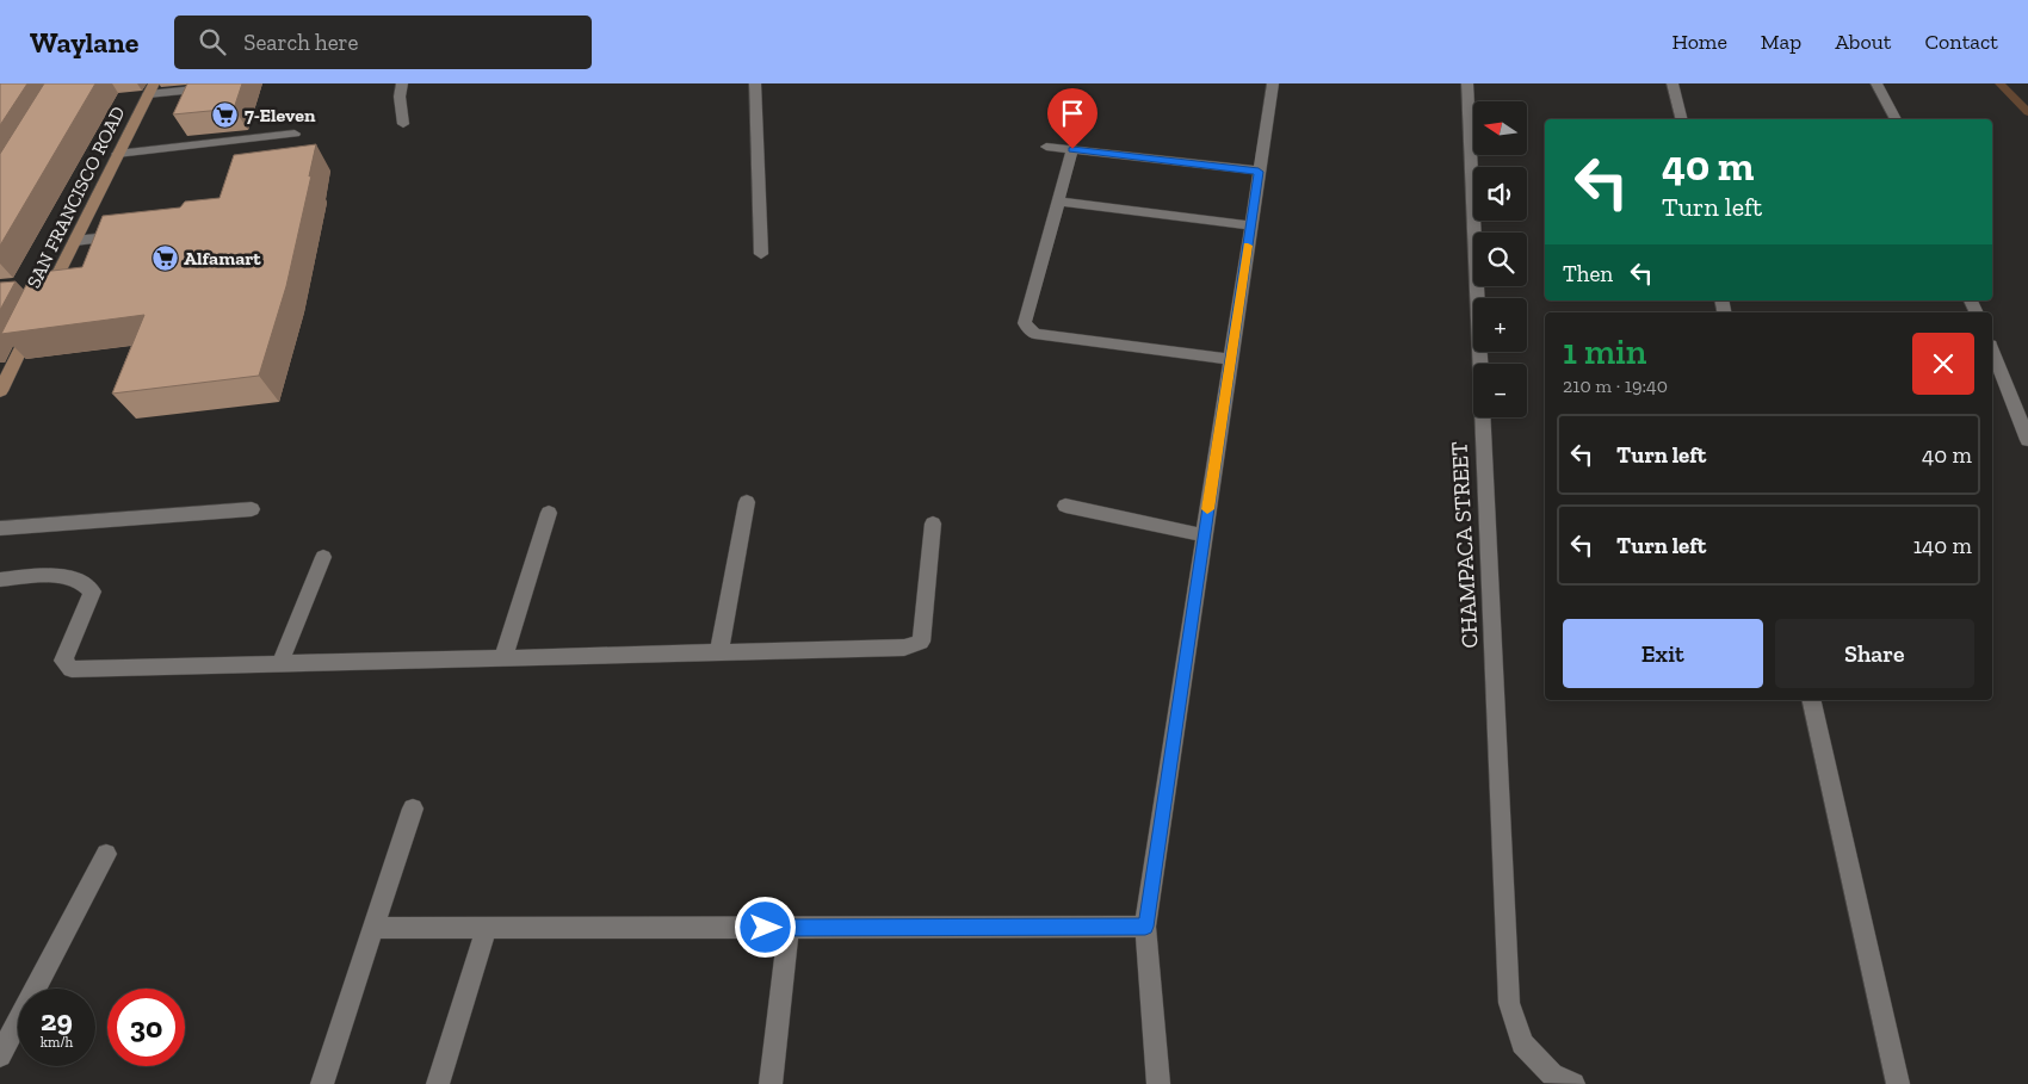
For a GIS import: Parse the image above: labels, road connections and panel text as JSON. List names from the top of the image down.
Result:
{
  "streets": {
    "main road": ["SAN FRANCISCO ROAD"],
    "street": ["CHAMPACA STREET"]
  },
  "places": {
    "supermarket": ["7-Eleven", "Alfamart"]
  },
  "north": "left",
  "page": {
    "header": "Waylane",
    "search": "Search here",
    "nav": [
      "Home",
      "Map",
      "About",
      "Contact"
    ],
    "map_buttons": ["+", "−"],
    "turn": ["40 m", "Turn left"],
    "then": "Then",
    "heading": ["1 min", "210 m · 19:40"],
    "list": [
      {
        "name": "Turn left",
        "value": "40 m"
      },
      {
        "name": "Turn left",
        "value": "140 m"
      }
    ],
    "buttons": ["Exit", "Share"],
    "speed": "29 km/h",
    "limit": "30"
  }
}
